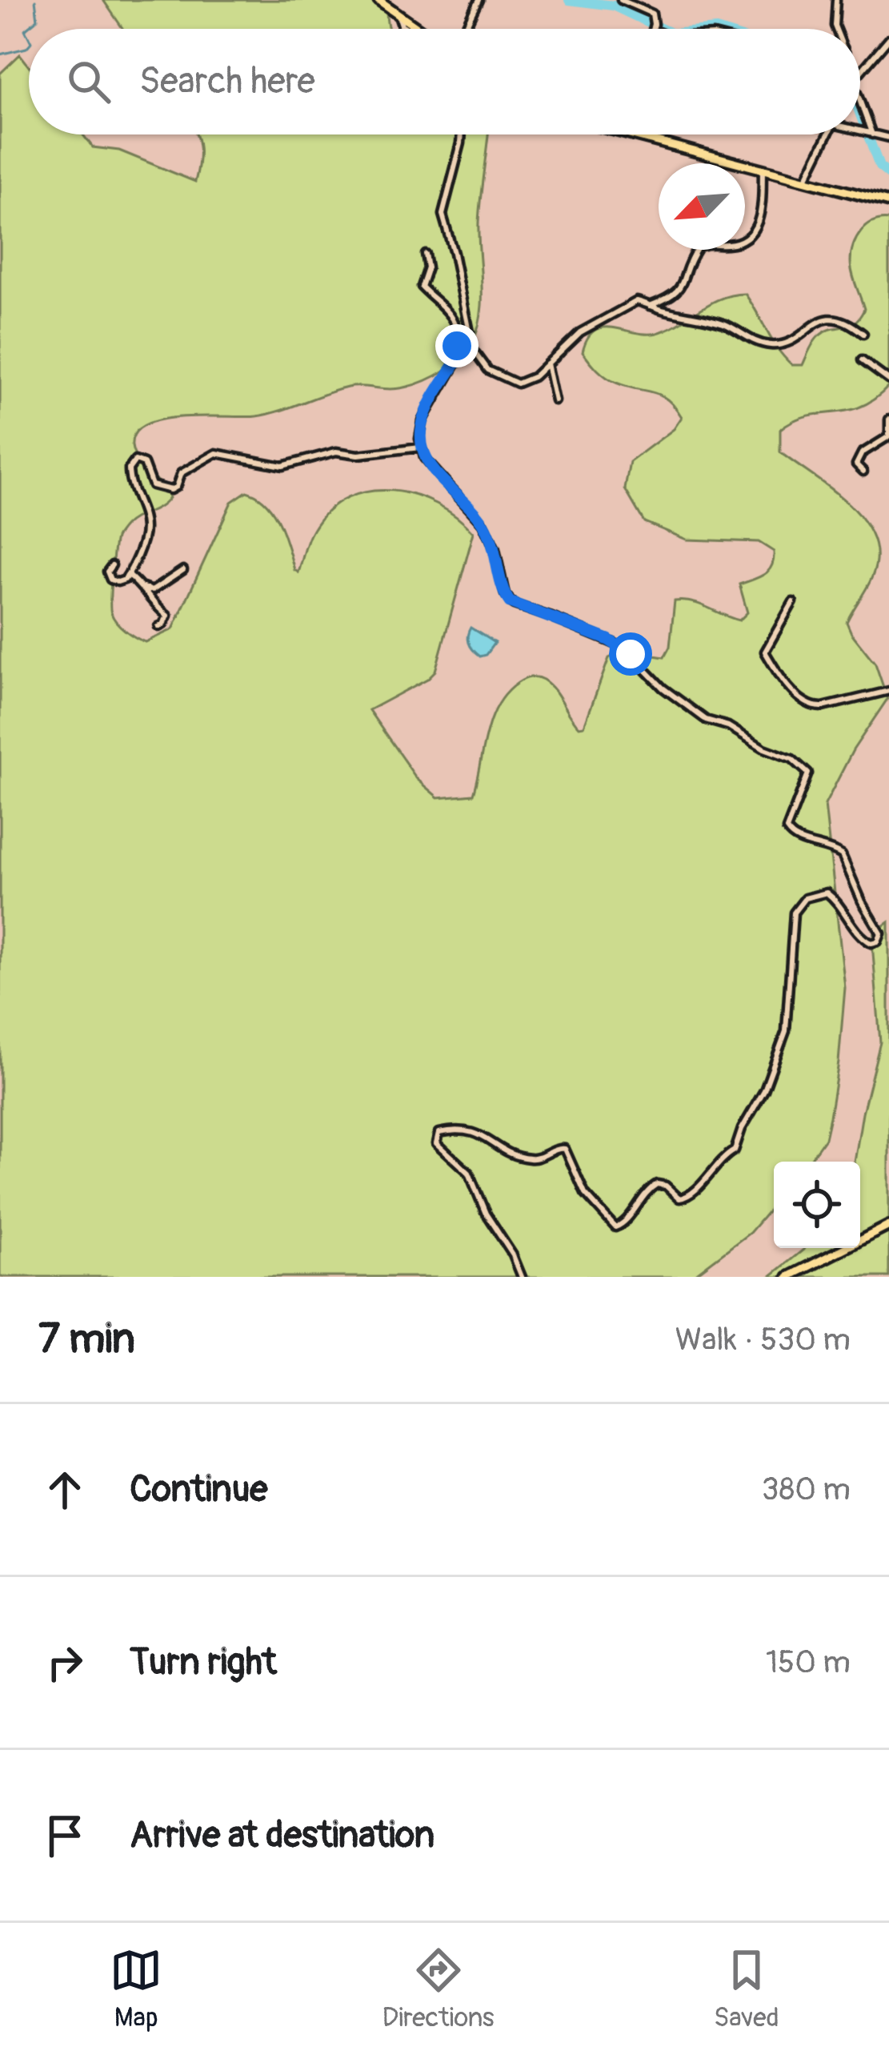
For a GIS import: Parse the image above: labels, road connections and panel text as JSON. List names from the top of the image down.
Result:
{
  "north": "bottom left",
  "page": {
    "search": "Search here",
    "heading": ["7 min", "Walk · 530 m"],
    "list": [
      ["Continue", "380 m"],
      ["Turn right", "150 m"],
      "Arrive at destination"
    ],
    "nav": ["Map", "Directions", "Saved"]
  }
}
